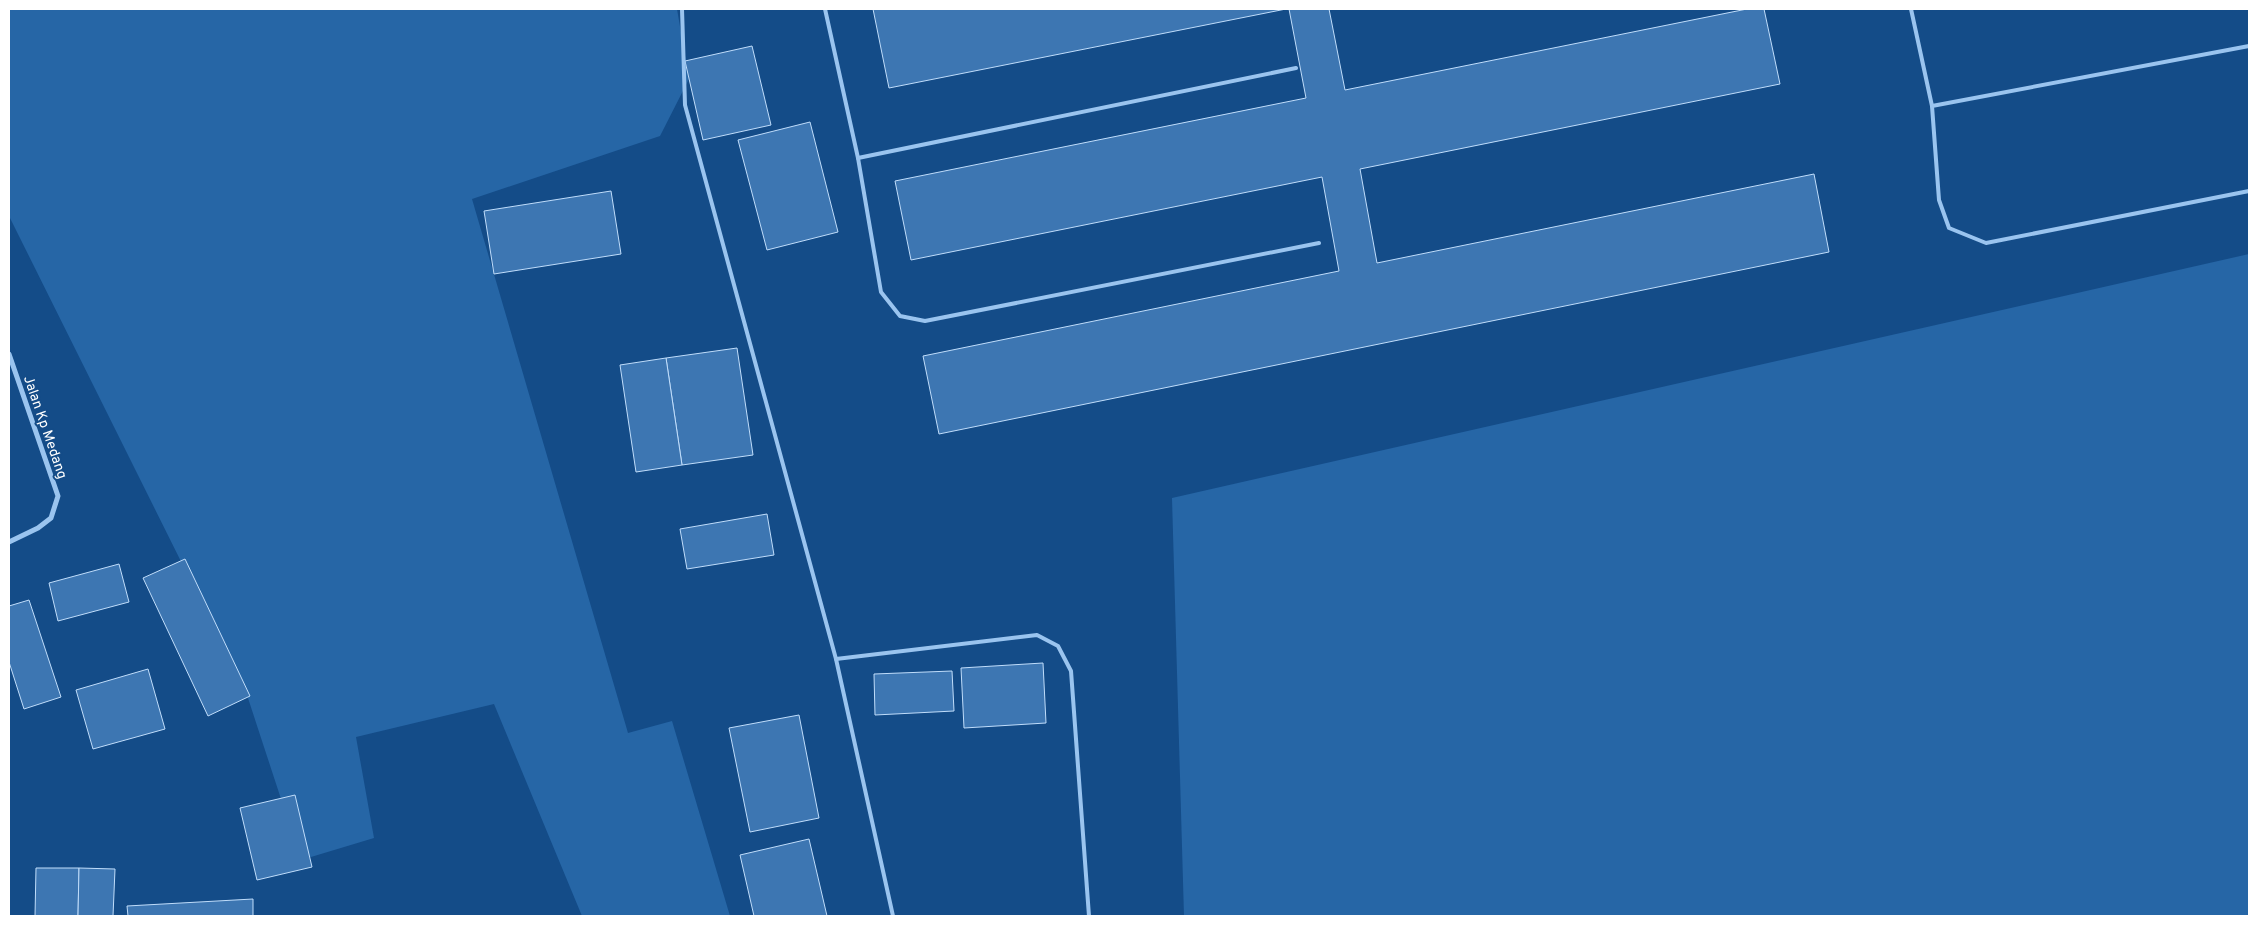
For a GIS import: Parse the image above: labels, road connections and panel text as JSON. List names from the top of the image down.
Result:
{
  "streets": {
    "street": ["Jalan Kp Medang"]
  }
}
